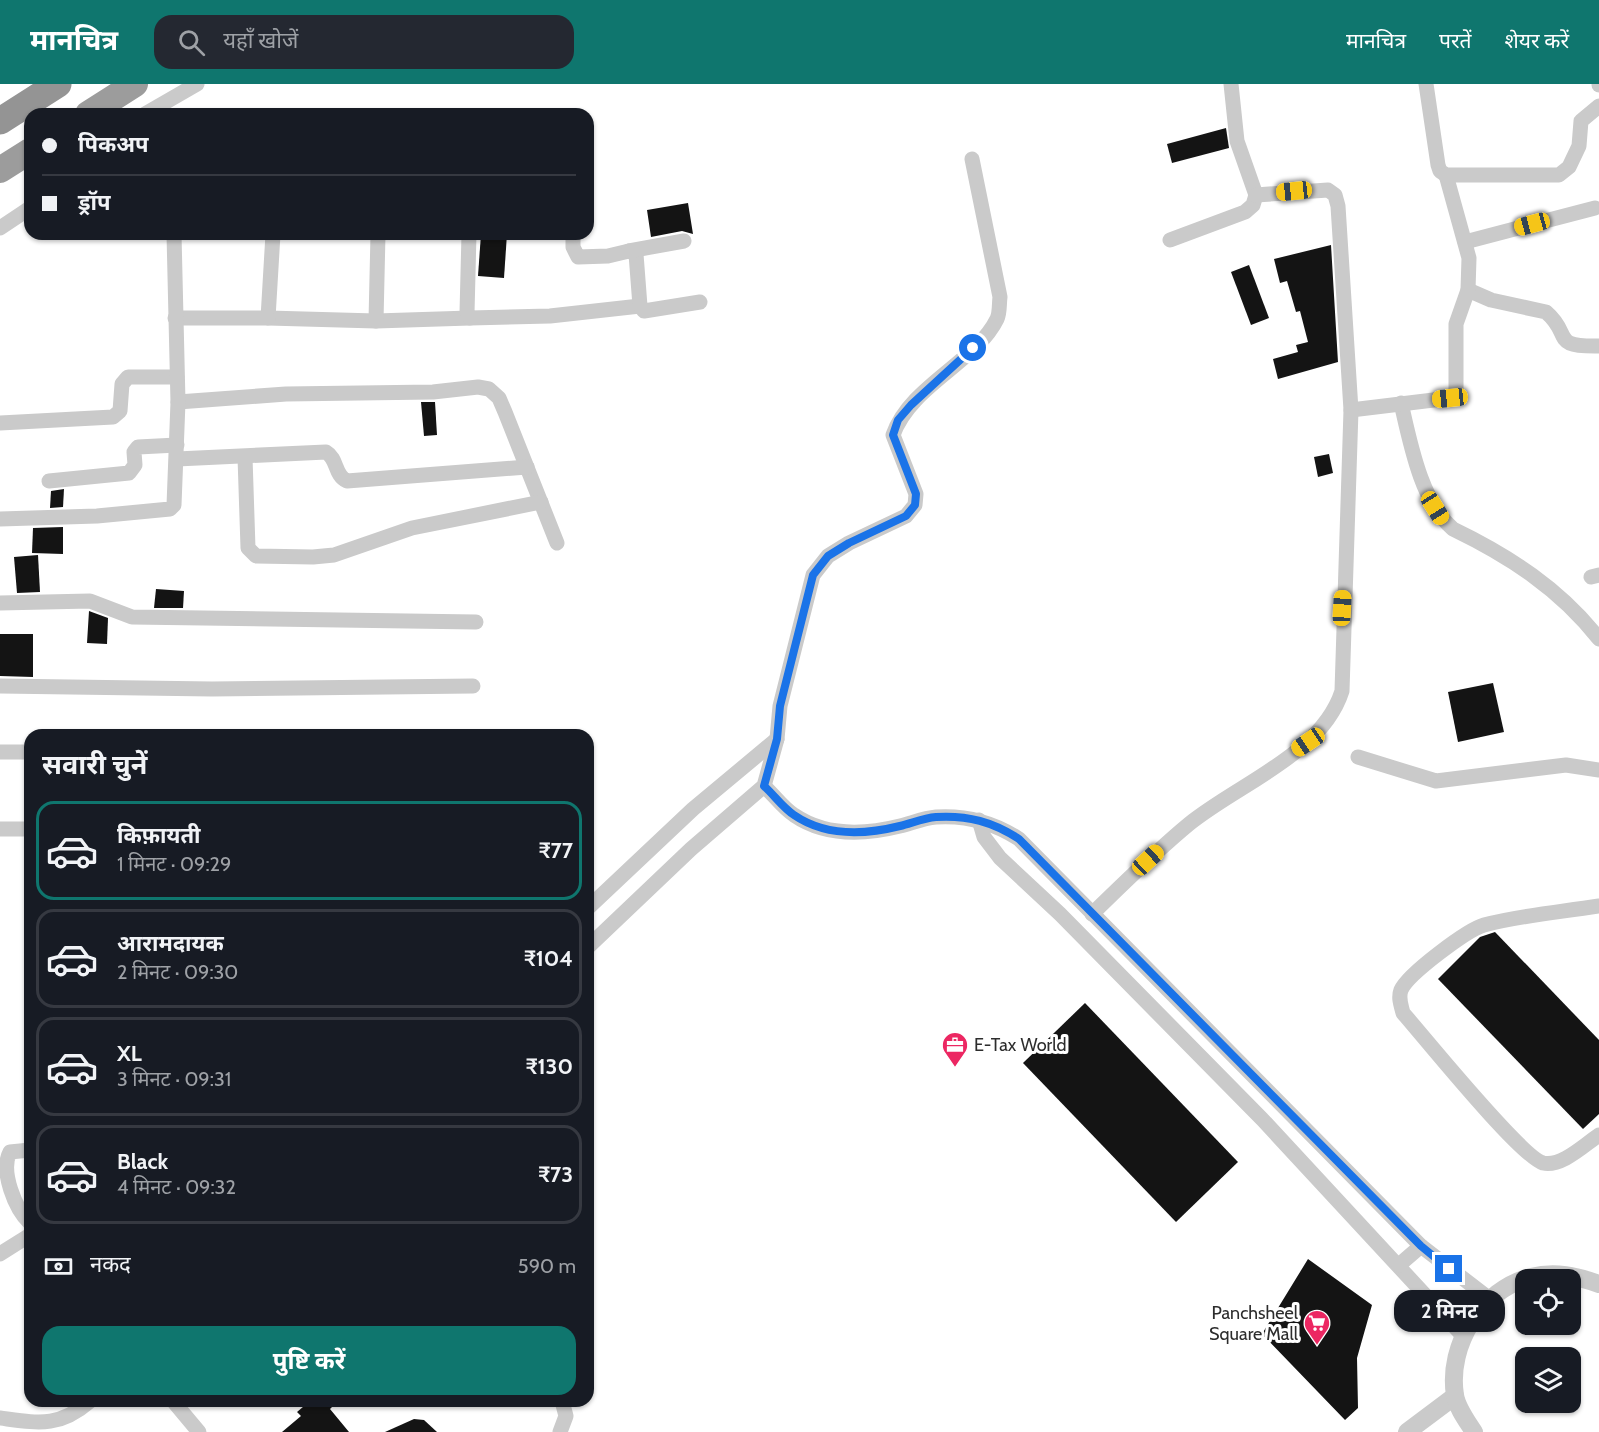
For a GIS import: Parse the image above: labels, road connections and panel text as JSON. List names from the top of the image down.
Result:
{
  "places": {
    "office": ["E-Tax World"],
    "supermarket": ["Panchsheel Square Mall"]
  },
  "page": {
    "header": "मानचित्र",
    "search": "यहाँ खोजें",
    "nav": ["मानचित्र", "परतें", "शेयर करें"],
    "banner": ["पिकअप", "ड्रॉप"],
    "heading": "सवारी चुनें",
    "list": [
      {
        "name": "किफ़ायती",
        "note": "1 मिनट · 09:29",
        "value": "₹77"
      },
      {
        "name": "आरामदायक",
        "note": "2 मिनट · 09:30",
        "value": "₹104"
      },
      {
        "name": "XL",
        "note": "3 मिनट · 09:31",
        "value": "₹130"
      },
      {
        "name": "Black",
        "note": "4 मिनट · 09:32",
        "value": "₹73"
      }
    ],
    "pay": ["नकद", "590 m"],
    "bubble": "2 मिनट",
    "buttons": "पुष्टि करें"
  }
}
